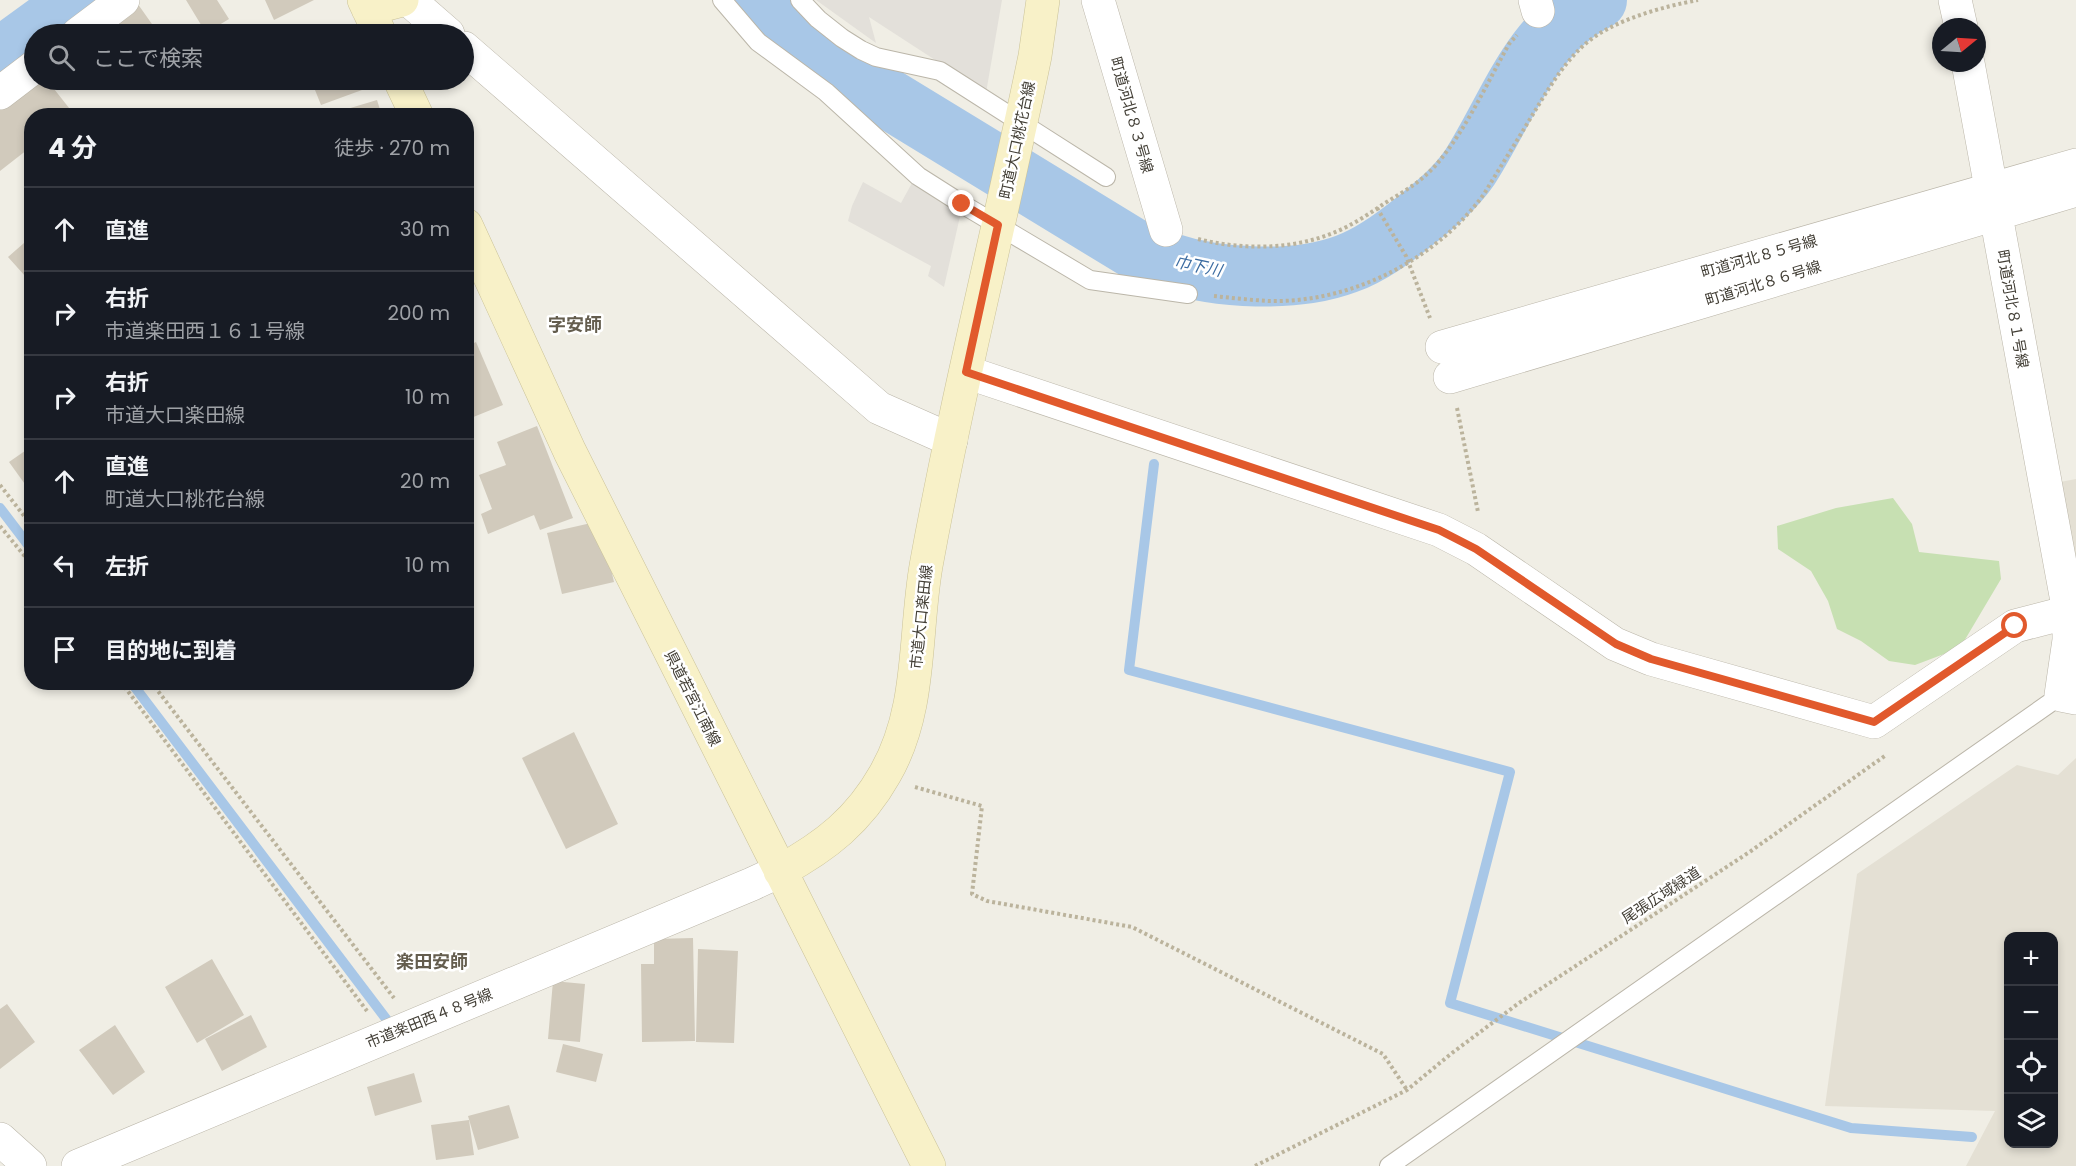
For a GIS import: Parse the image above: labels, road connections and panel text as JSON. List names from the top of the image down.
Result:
{
  "streets": {
    "main road": ["町道大口桃花台線", "市道大口楽田線", "県道若宮江南線"],
    "street": [
      "町道河北８３号線",
      "町道河北８５号線",
      "町道河北８１号線",
      "市道楽田西４８号線"
    ],
    "path": ["尾張広域緑道"]
  },
  "crossings": [
    ["町道大口桃花台線", "市道大口楽田線"],
    ["町道河北８５号線", "町道河北８１号線"],
    ["市道大口楽田線", "県道若宮江南線"],
    ["市道大口楽田線", "市道楽田西４８号線"],
    ["県道若宮江南線", "市道楽田西４８号線"]
  ],
  "districts": ["字安師", "楽田安師"],
  "water": ["巾下川"],
  "north": "right",
  "page": {
    "search": "ここで検索",
    "heading": ["4 分", "徒歩 · 270 m"],
    "list": [
      ["直進", "30 m"],
      ["右折", "市道楽田西１６１号線", "200 m"],
      ["右折", "市道大口楽田線", "10 m"],
      ["直進", "町道大口桃花台線", "20 m"],
      ["左折", "10 m"],
      "目的地に到着"
    ],
    "map_buttons": ["+", "−"]
  }
}
